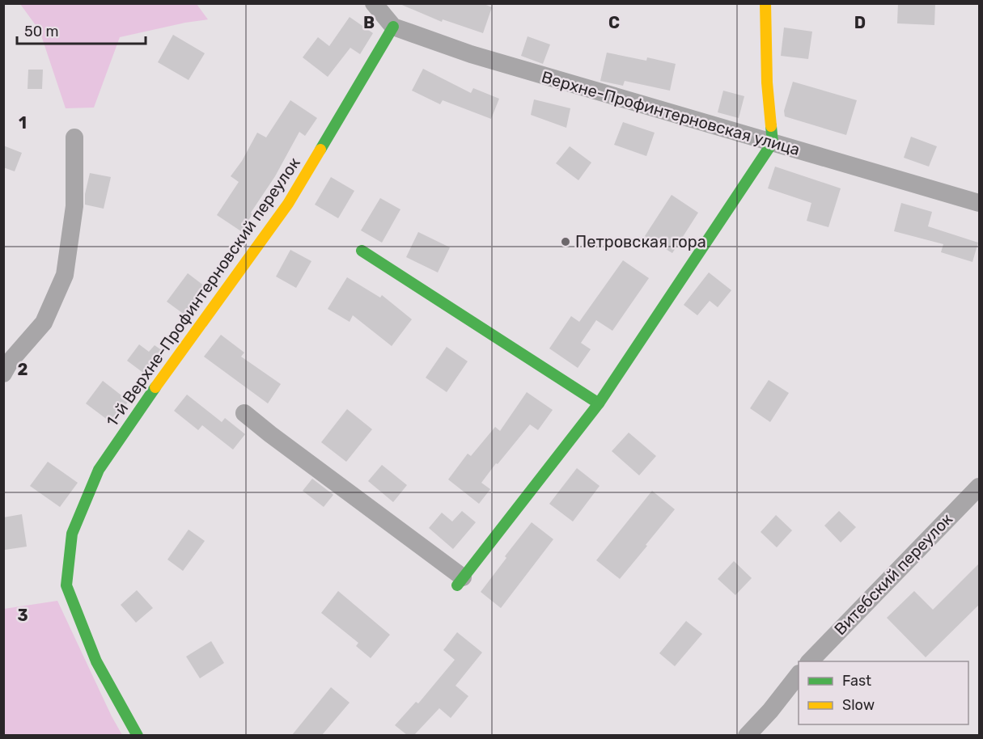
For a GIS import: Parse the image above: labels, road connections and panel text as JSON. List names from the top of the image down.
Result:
{
  "streets": {
    "street": ["Верхне-Профинтерновская улица", "1-й Верхне-Профинтерновский переулок", "Витебский переулок"]
  },
  "crossings": [
    ["Верхне-Профинтерновская улица", "1-й Верхне-Профинтерновский переулок"]
  ],
  "places": ["Петровская гора"],
  "legend": ["Fast", "Slow"],
  "scale_bar": "50 m",
  "grid": {
    "columns": ["B", "C", "D"],
    "rows": ["1", "2", "3"]
  }
}
